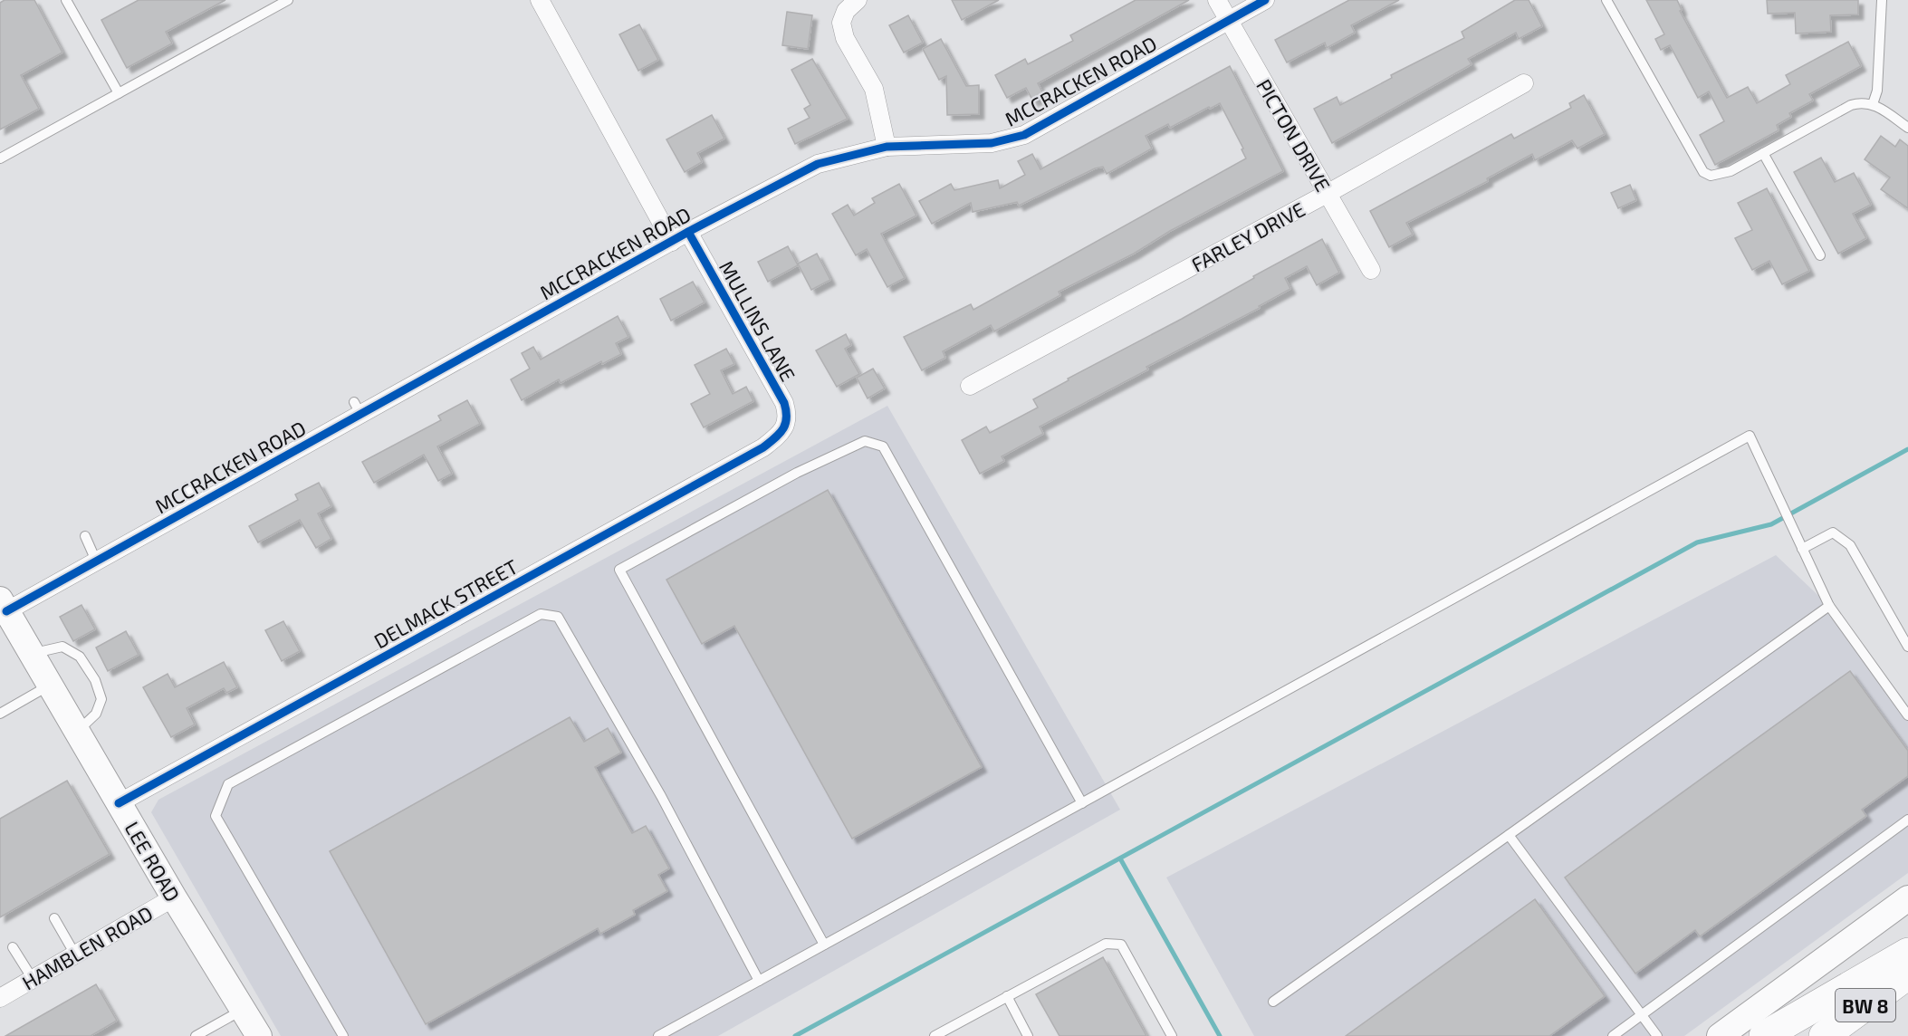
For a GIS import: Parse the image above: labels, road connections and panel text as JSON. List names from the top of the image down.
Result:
{
  "streets": {
    "highway": ["BW 8"],
    "main road": ["LEE ROAD"],
    "street": [
      "MCCRACKEN ROAD",
      "PICTON DRIVE",
      "FARLEY DRIVE",
      "MULLINS LANE",
      "DELMACK STREET",
      "HAMBLEN ROAD"
    ]
  },
  "crossings": [
    ["MCCRACKEN ROAD", "PICTON DRIVE"],
    ["MCCRACKEN ROAD", "MULLINS LANE"],
    ["MCCRACKEN ROAD", "LEE ROAD"],
    ["PICTON DRIVE", "FARLEY DRIVE"],
    ["MULLINS LANE", "DELMACK STREET"],
    ["DELMACK STREET", "LEE ROAD"],
    ["LEE ROAD", "HAMBLEN ROAD"]
  ]
}
